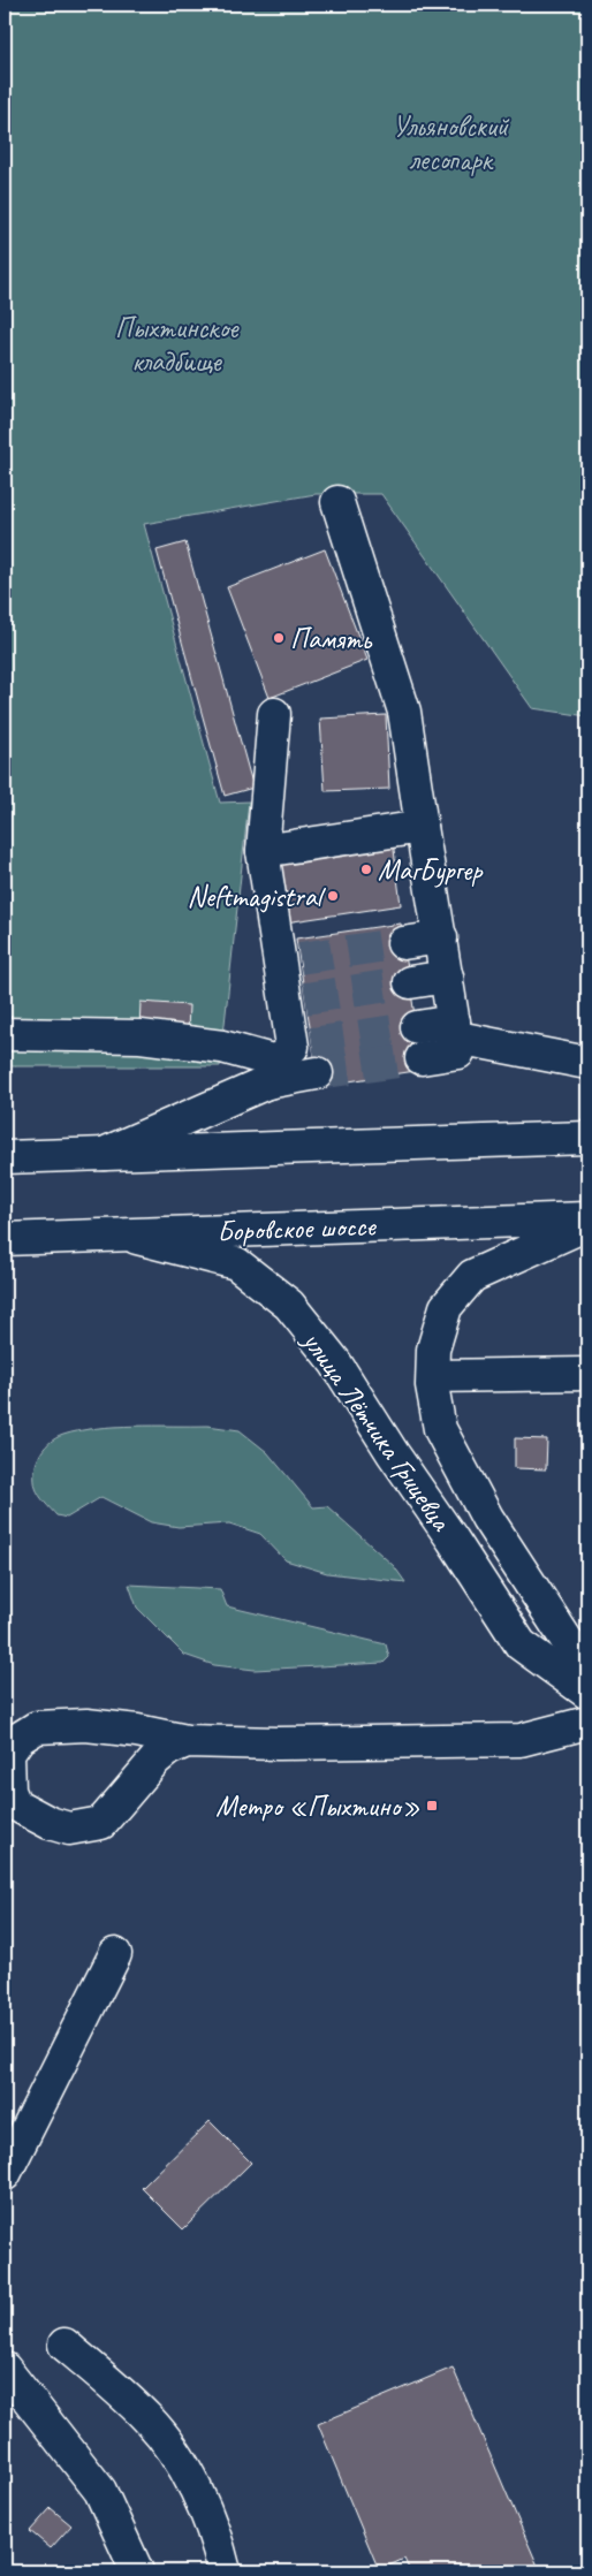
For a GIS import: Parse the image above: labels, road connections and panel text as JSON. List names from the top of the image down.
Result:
{
  "streets": {
    "street": ["Боровское шоссе", "улица Лётчика Грицевца"]
  },
  "crossings": [
    ["Боровское шоссе", "улица Лётчика Грицевца"]
  ],
  "parks": ["Ульяновский лесопарк", "Пыхтинское кладбище"],
  "places": {
    "other": ["Память", "МагБургер", "Neftmagistral"],
    "transit": ["Метро «Пыхтино»"]
  }
}
